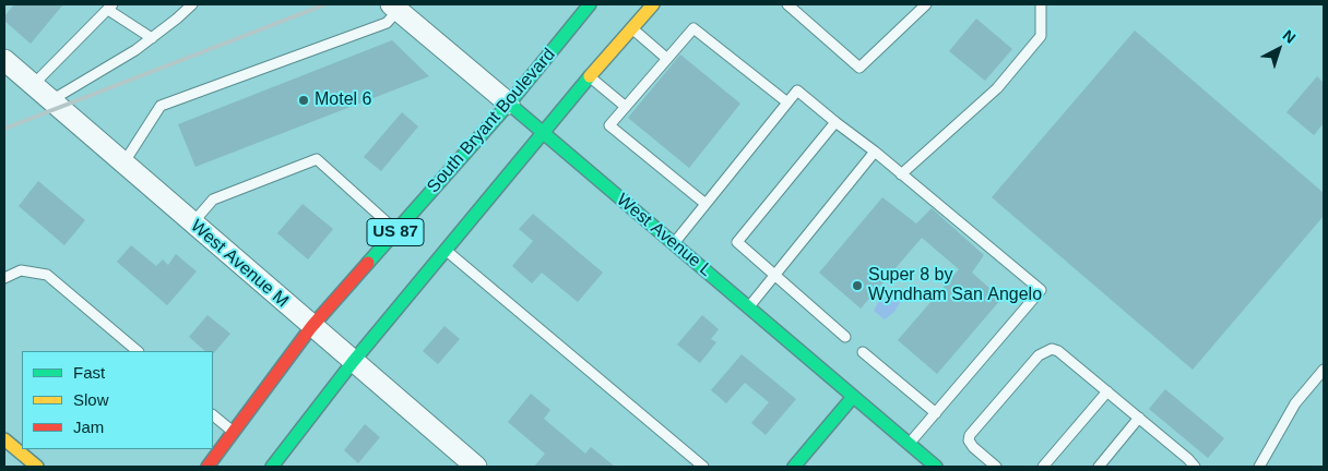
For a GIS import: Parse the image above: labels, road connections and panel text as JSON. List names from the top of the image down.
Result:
{
  "streets": {
    "main road": ["South Bryant Boulevard", "US 87", "West Avenue L"],
    "street": ["West Avenue M"]
  },
  "crossings": [
    ["South Bryant Boulevard", "West Avenue L"],
    ["South Bryant Boulevard", "West Avenue M"],
    ["US 87", "West Avenue L"],
    ["US 87", "West Avenue M"]
  ],
  "places": ["Motel 6", "Super 8 by Wyndham San Angelo"],
  "legend": ["Fast", "Slow", "Jam"],
  "north": "top right"
}
